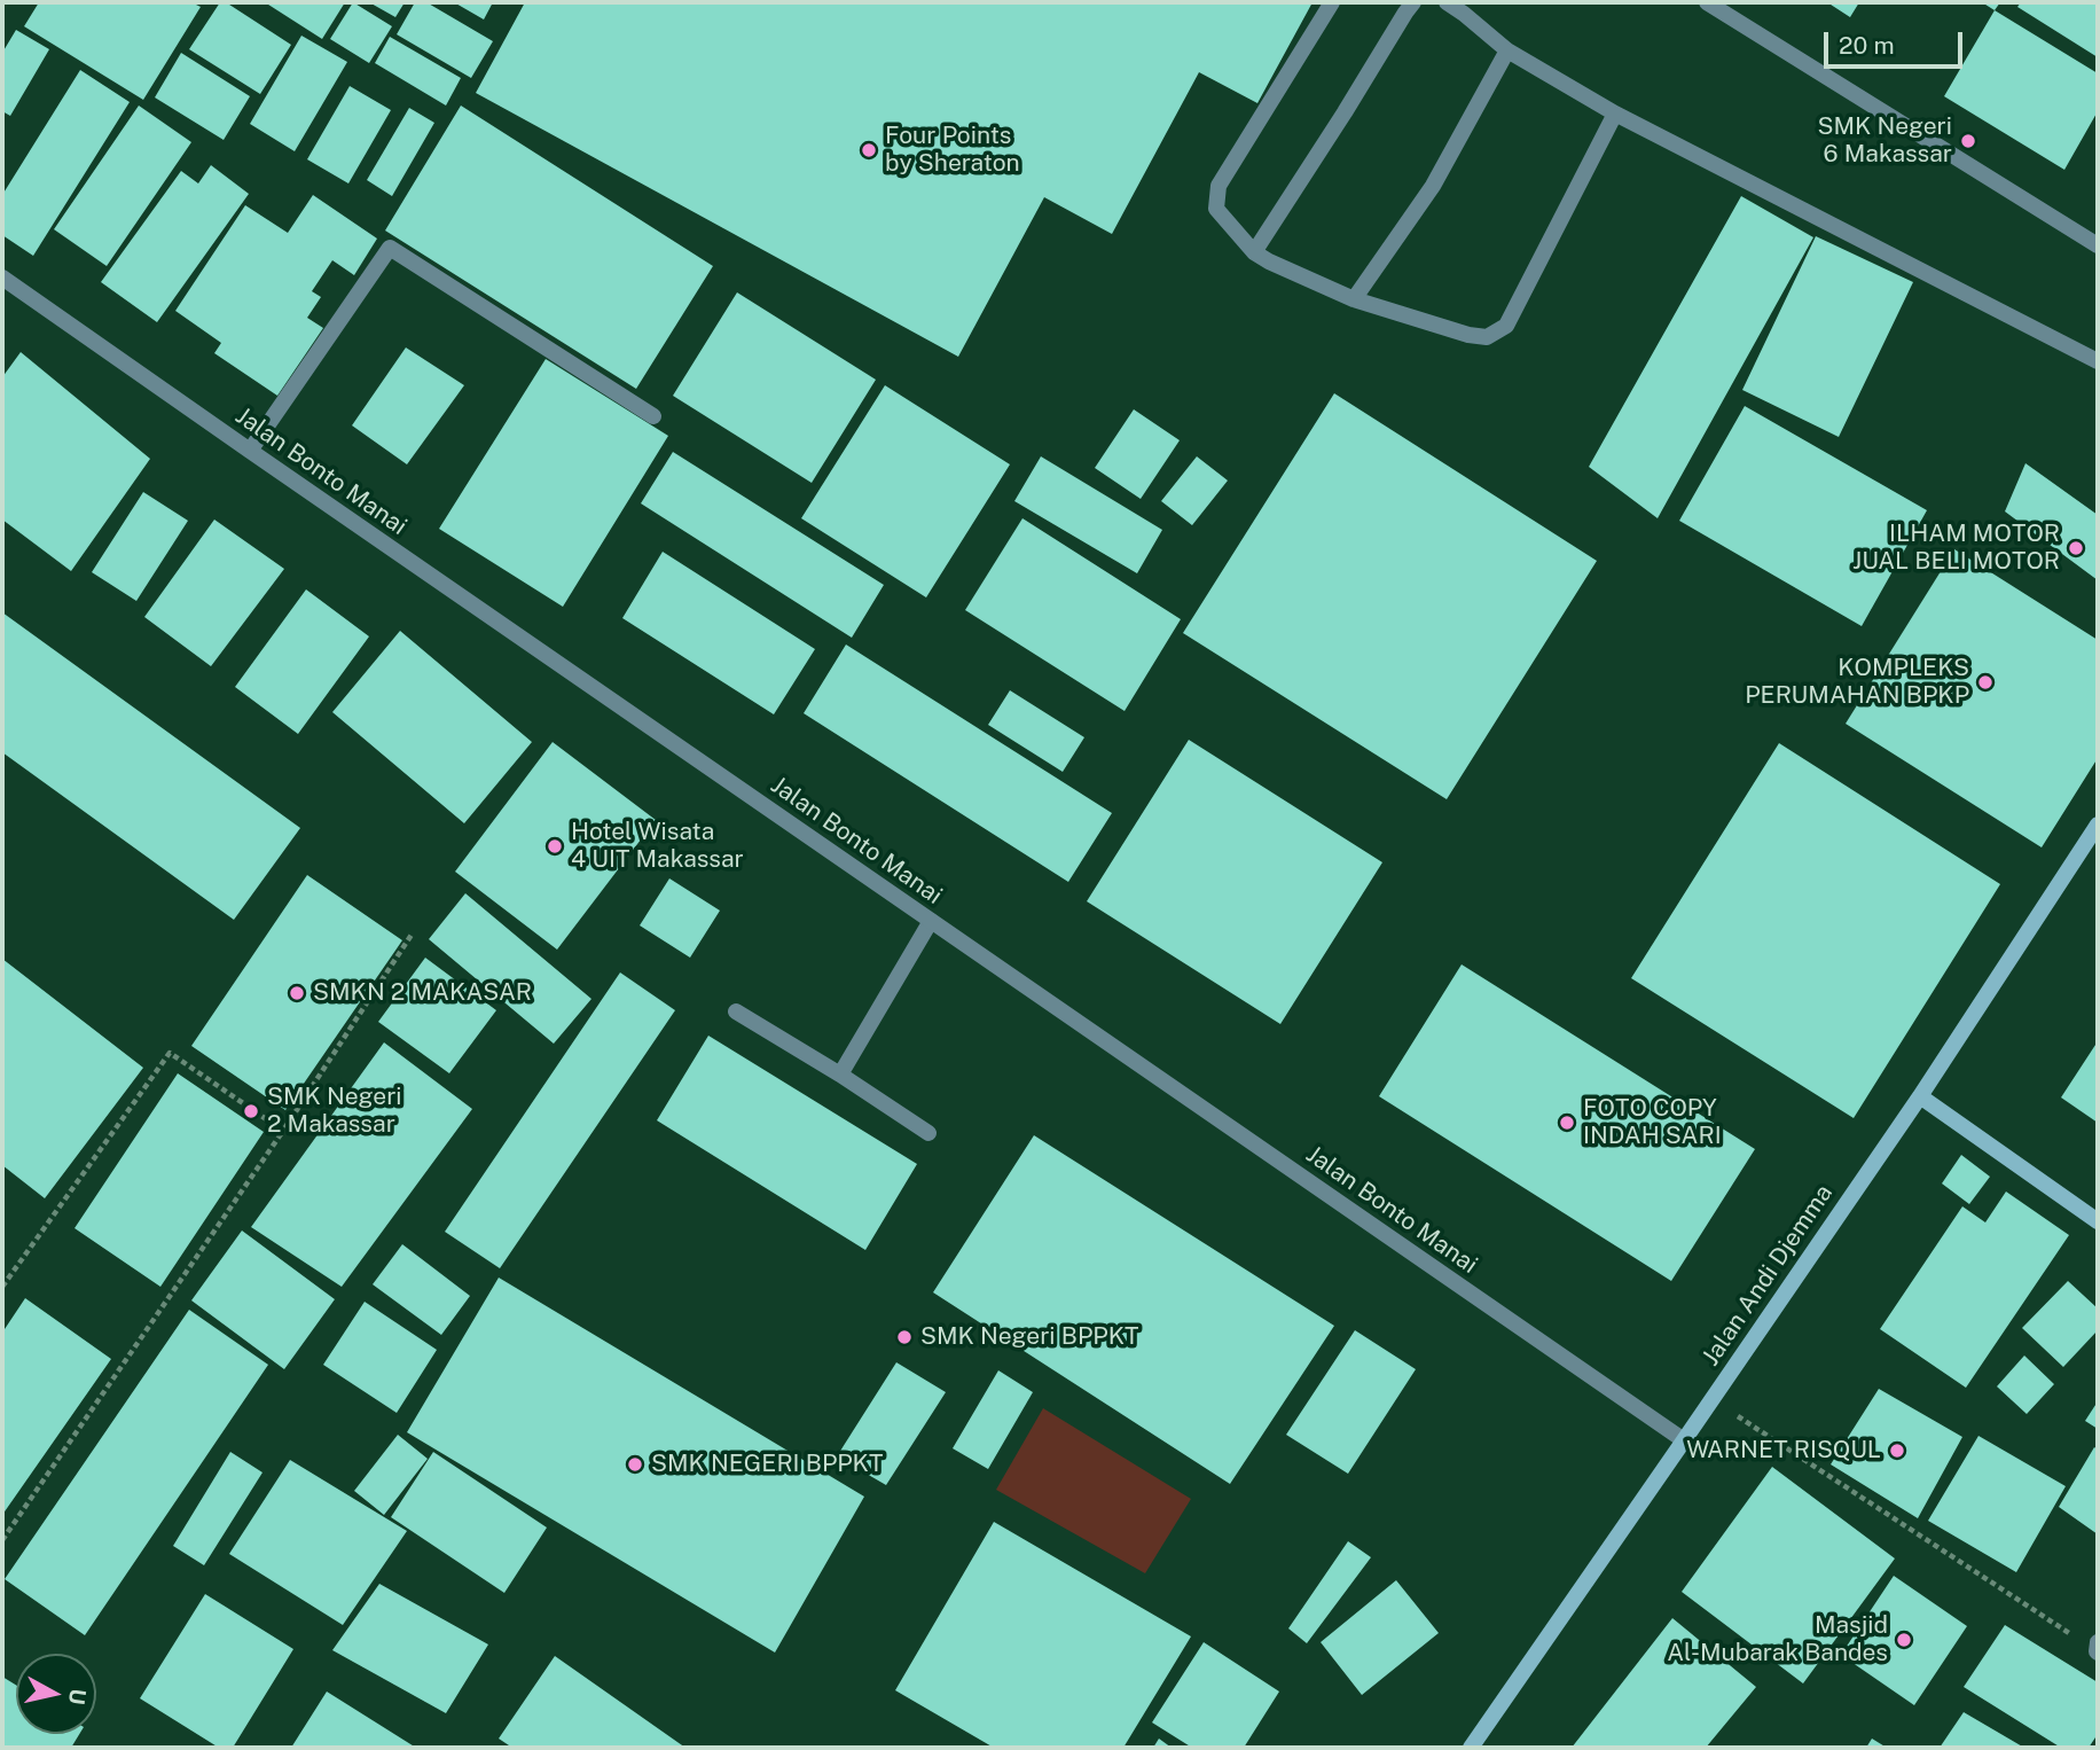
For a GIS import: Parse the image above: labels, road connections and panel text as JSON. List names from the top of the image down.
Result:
{
  "streets": {
    "main road": ["Jalan Andi Djemma"],
    "street": ["Jalan Bonto Manai"]
  },
  "crossings": [
    ["Jalan Bonto Manai", "Jalan Andi Djemma"]
  ],
  "places": [
    "SMK Negeri 6 Makassar",
    "Four Points by Sheraton",
    "ILHAM MOTOR JUAL BELI MOTOR",
    "KOMPLEKS PERUMAHAN BPKP",
    "Hotel Wisata 4 UIT Makassar",
    "SMKN 2 MAKASAR",
    "SMK Negeri 2 Makassar",
    "FOTO COPY INDAH SARI",
    "SMK Negeri BPPKT",
    "WARNET RISQUL",
    "SMK NEGERI BPPKT",
    "Masjid Al-Mubarak Bandes"
  ],
  "scale_bar": "20 m",
  "north": "right"
}
